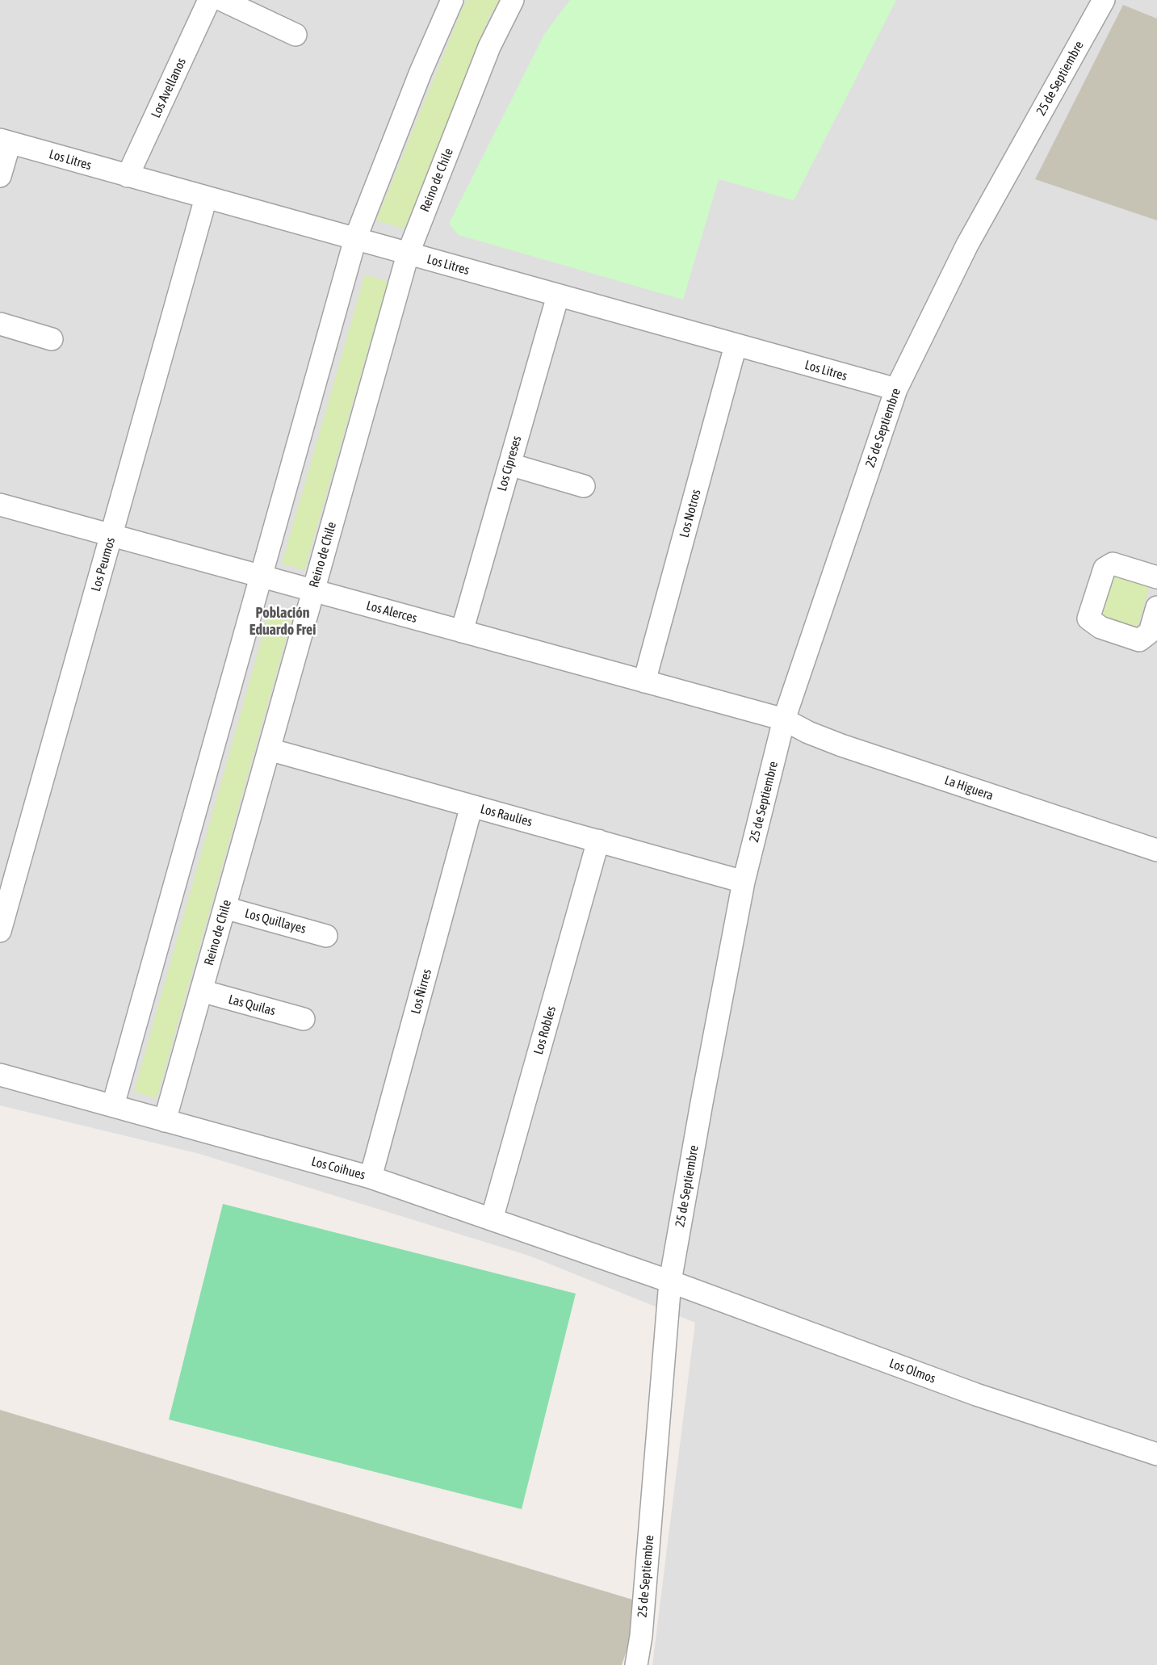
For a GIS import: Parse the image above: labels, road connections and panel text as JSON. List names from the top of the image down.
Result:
{
  "streets": {
    "street": [
      "25 de Septiembre",
      "Los Avellanos",
      "Los Litres",
      "Reino de Chile",
      "Los Cipreses",
      "Los Notros",
      "Los Peumos",
      "Los Alerces",
      "La Higuera",
      "Los Raulíes",
      "Los Quillayes",
      "Los Ñirres",
      "Las Quilas",
      "Los Robles",
      "Los Coihues",
      "Los Olmos"
    ]
  },
  "crossings": [
    ["25 de Septiembre", "Los Litres"],
    ["25 de Septiembre", "Los Alerces"],
    ["25 de Septiembre", "La Higuera"],
    ["25 de Septiembre", "Los Raulíes"],
    ["25 de Septiembre", "Los Coihues"],
    ["25 de Septiembre", "Los Olmos"],
    ["Los Avellanos", "Los Litres"],
    ["Los Litres", "Reino de Chile"],
    ["Los Litres", "Los Cipreses"],
    ["Los Litres", "Los Notros"],
    ["Los Litres", "Los Peumos"],
    ["Reino de Chile", "Los Alerces"],
    ["Reino de Chile", "Los Raulíes"],
    ["Reino de Chile", "Los Quillayes"],
    ["Reino de Chile", "Las Quilas"],
    ["Reino de Chile", "Los Coihues"],
    ["Los Cipreses", "Los Alerces"],
    ["Los Notros", "Los Alerces"],
    ["Los Peumos", "Los Alerces"],
    ["Los Alerces", "La Higuera"],
    ["Los Raulíes", "Los Ñirres"],
    ["Los Raulíes", "Los Robles"],
    ["Los Ñirres", "Los Coihues"],
    ["Los Robles", "Los Coihues"],
    ["Los Coihues", "Los Olmos"]
  ],
  "districts": ["Población Eduardo Frei"]
}
